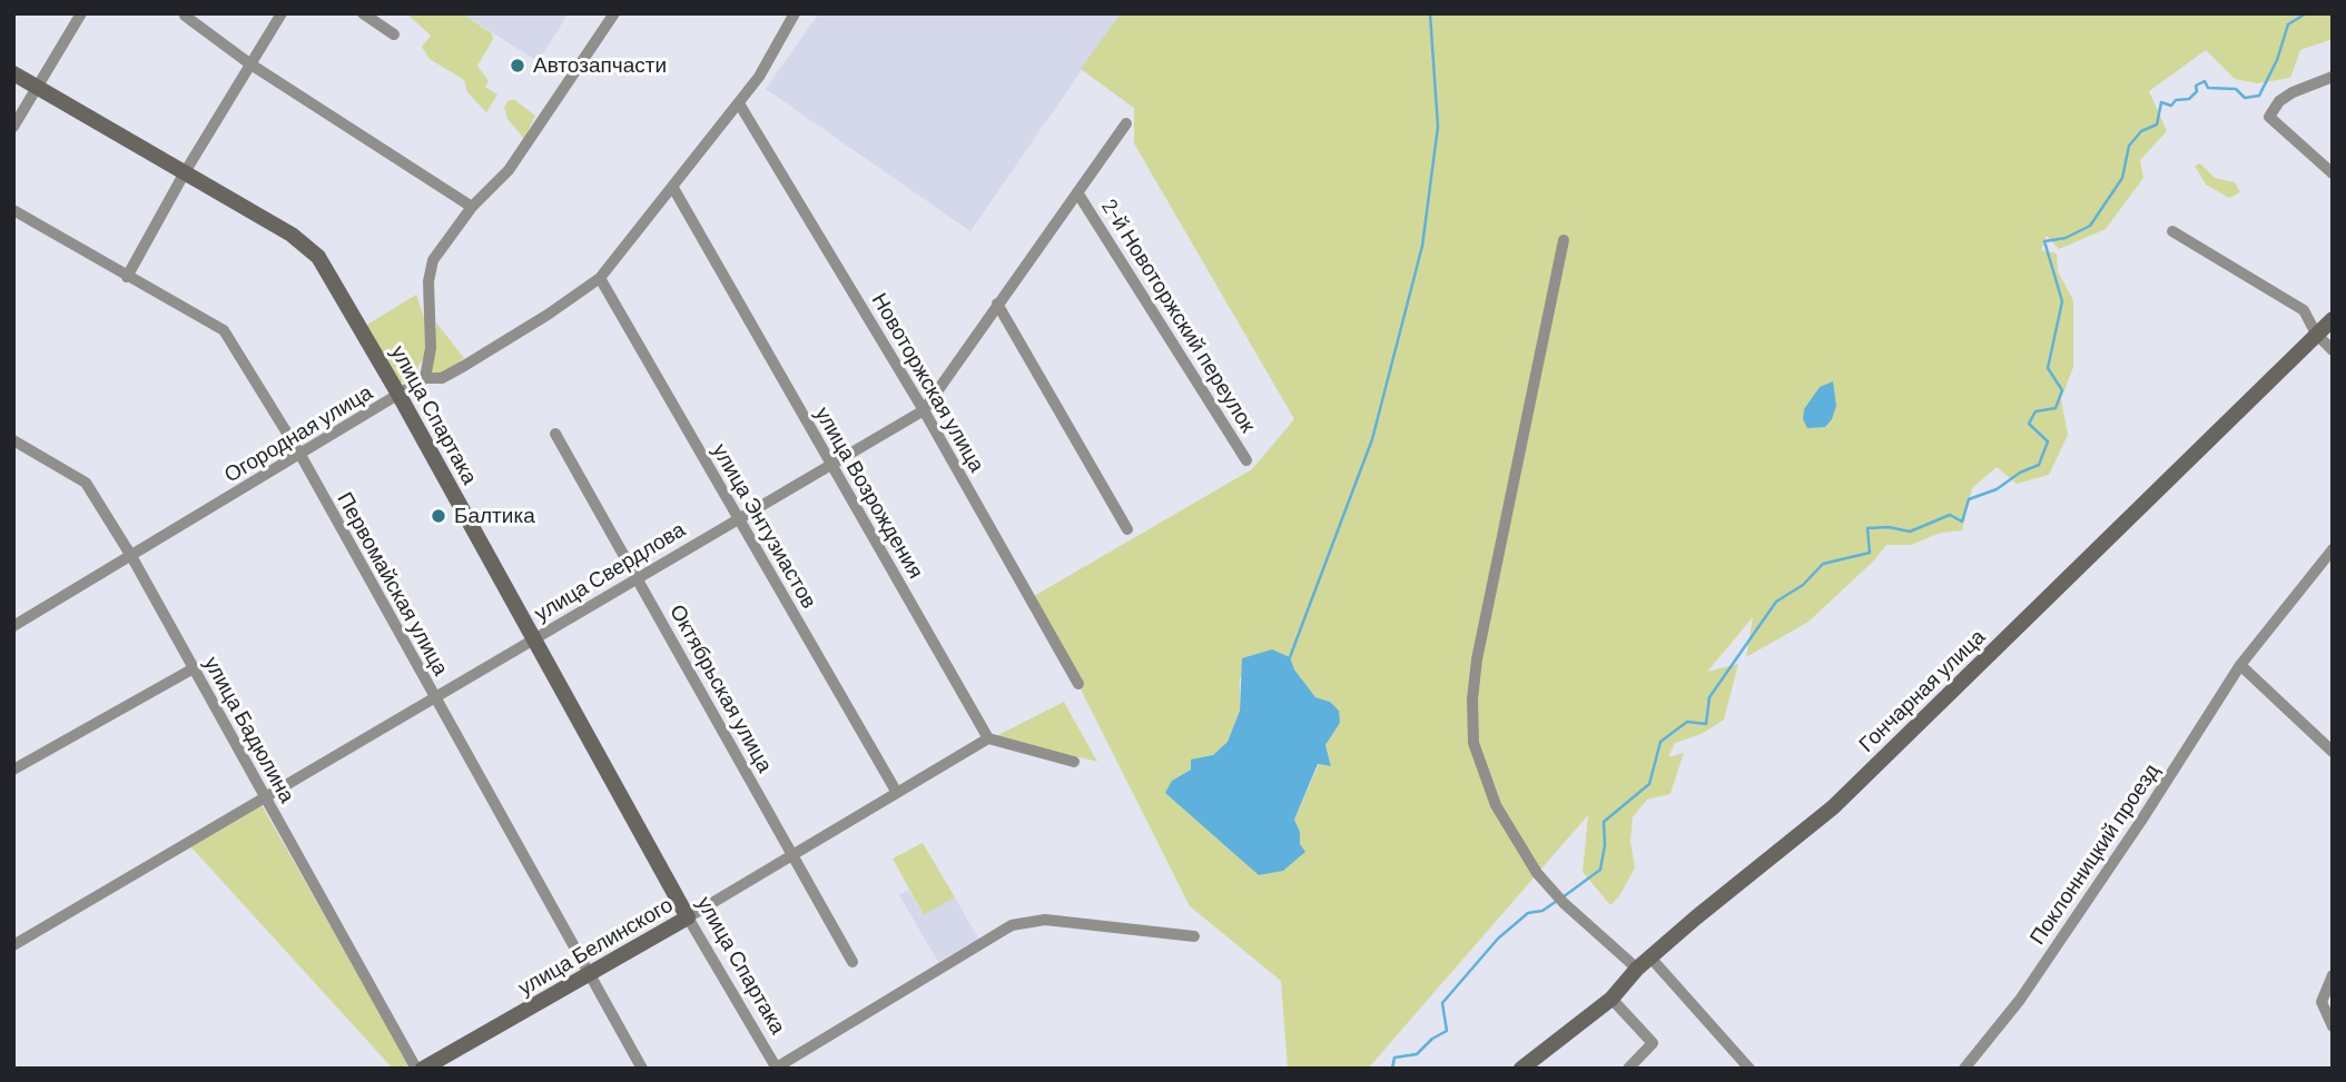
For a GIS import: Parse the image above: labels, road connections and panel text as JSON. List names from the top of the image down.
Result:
{
  "streets": {
    "street": [
      "2-й Новоторжский переулок",
      "Новоторжская улица",
      "улица Спартака",
      "Огородная улица",
      "улица Возрождения",
      "улица Энтузиастов",
      "улица Свердлова",
      "Первомайская улица",
      "Октябрьская улица",
      "Гончарная улица",
      "улица Бадюлина",
      "Поклонницкий проезд",
      "улица Белинского"
    ]
  },
  "crossings": [
    ["2-й Новоторжский переулок", "улица Свердлова"],
    ["Новоторжская улица", "Огородная улица"],
    ["Новоторжская улица", "улица Свердлова"],
    ["улица Спартака", "Огородная улица"],
    ["улица Спартака", "улица Свердлова"],
    ["улица Спартака", "улица Белинского"],
    ["Огородная улица", "улица Возрождения"],
    ["Огородная улица", "улица Энтузиастов"],
    ["Огородная улица", "Первомайская улица"],
    ["Огородная улица", "улица Бадюлина"],
    ["улица Возрождения", "улица Свердлова"],
    ["улица Возрождения", "улица Белинского"],
    ["улица Энтузиастов", "улица Свердлова"],
    ["улица Энтузиастов", "улица Белинского"],
    ["улица Свердлова", "Первомайская улица"],
    ["улица Свердлова", "Октябрьская улица"],
    ["улица Свердлова", "улица Бадюлина"],
    ["Первомайская улица", "улица Белинского"],
    ["Октябрьская улица", "улица Белинского"]
  ],
  "places": ["Автозапчасти", "Балтика"]
}
